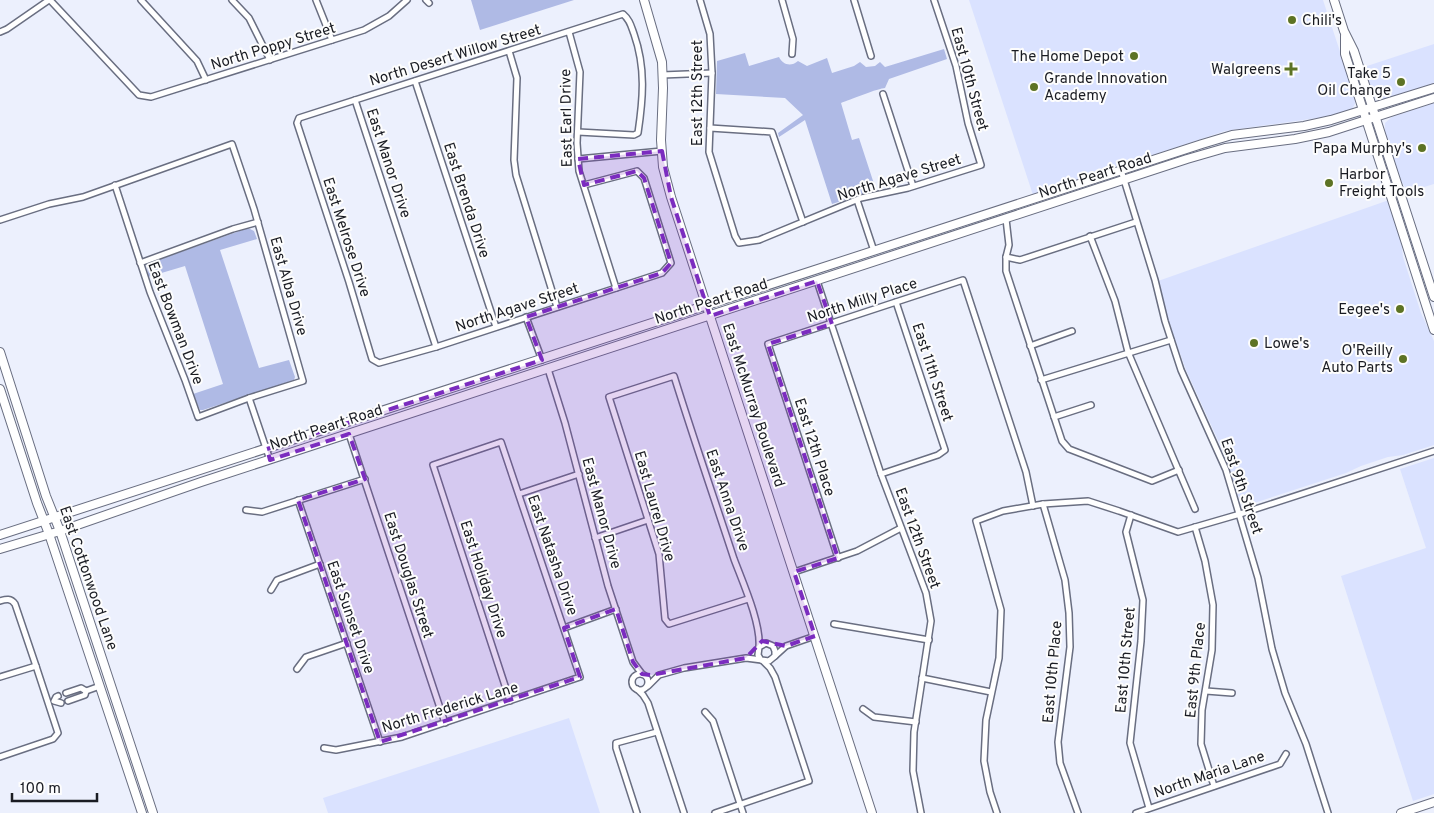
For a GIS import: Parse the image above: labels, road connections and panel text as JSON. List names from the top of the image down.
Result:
{
  "streets": {
    "street": [
      "North Poppy Street",
      "North Desert Willow Street",
      "East 10th Street",
      "East 12th Street",
      "East Earl Drive",
      "East Manor Drive",
      "North Peart Road",
      "North Agave Street",
      "East Brenda Drive",
      "East Melrose Drive",
      "East Alba Drive",
      "North Milly Place",
      "East Bowman Drive",
      "East 11th Street",
      "East McMurray Boulevard",
      "East 12th Place",
      "East 9th Street",
      "East Anna Drive",
      "East Laurel Drive",
      "East Natasha Drive",
      "East Douglas Street",
      "East Cottonwood Lane",
      "East Holiday Drive",
      "East Sunset Drive",
      "East 9th Place",
      "East 10th Place",
      "North Frederick Lane",
      "North Maria Lane"
    ]
  },
  "crossings": [
    ["North Desert Willow Street", "East Earl Drive"],
    ["North Desert Willow Street", "East Manor Drive"],
    ["North Desert Willow Street", "East Brenda Drive"],
    ["North Desert Willow Street", "East Melrose Drive"],
    ["East 10th Street", "North Agave Street"],
    ["East 10th Street", "North Maria Lane"],
    ["East 12th Street", "North Peart Road"],
    ["East 12th Street", "North Agave Street"],
    ["East 12th Street", "North Milly Place"],
    ["East 12th Street", "East 11th Street"],
    ["East Earl Drive", "North Agave Street"],
    ["East Manor Drive", "North Peart Road"],
    ["East Manor Drive", "North Agave Street"],
    ["North Peart Road", "East McMurray Boulevard"],
    ["North Peart Road", "East 9th Street"],
    ["North Peart Road", "East Douglas Street"],
    ["North Peart Road", "East Cottonwood Lane"],
    ["North Agave Street", "East Brenda Drive"],
    ["North Agave Street", "East Melrose Drive"],
    ["East Alba Drive", "East Bowman Drive"],
    ["North Milly Place", "East 11th Street"],
    ["North Milly Place", "East 12th Place"],
    ["East Anna Drive", "East Laurel Drive"],
    ["East Natasha Drive", "East Holiday Drive"],
    ["East Natasha Drive", "North Frederick Lane"],
    ["East Douglas Street", "North Frederick Lane"],
    ["East Holiday Drive", "North Frederick Lane"],
    ["East Sunset Drive", "North Frederick Lane"],
    ["East 9th Place", "North Maria Lane"]
  ],
  "places": {
    "other": [
      "Chili's",
      "The Home Depot",
      "Take 5 Oil Change",
      "Grande Innovation Academy",
      "Papa Murphy's",
      "Harbor Freight Tools",
      "Eegee's",
      "Lowe's",
      "O'Reilly Auto Parts"
    ],
    "health": ["Walgreens"]
  },
  "scale_bar": "100 m"
}
